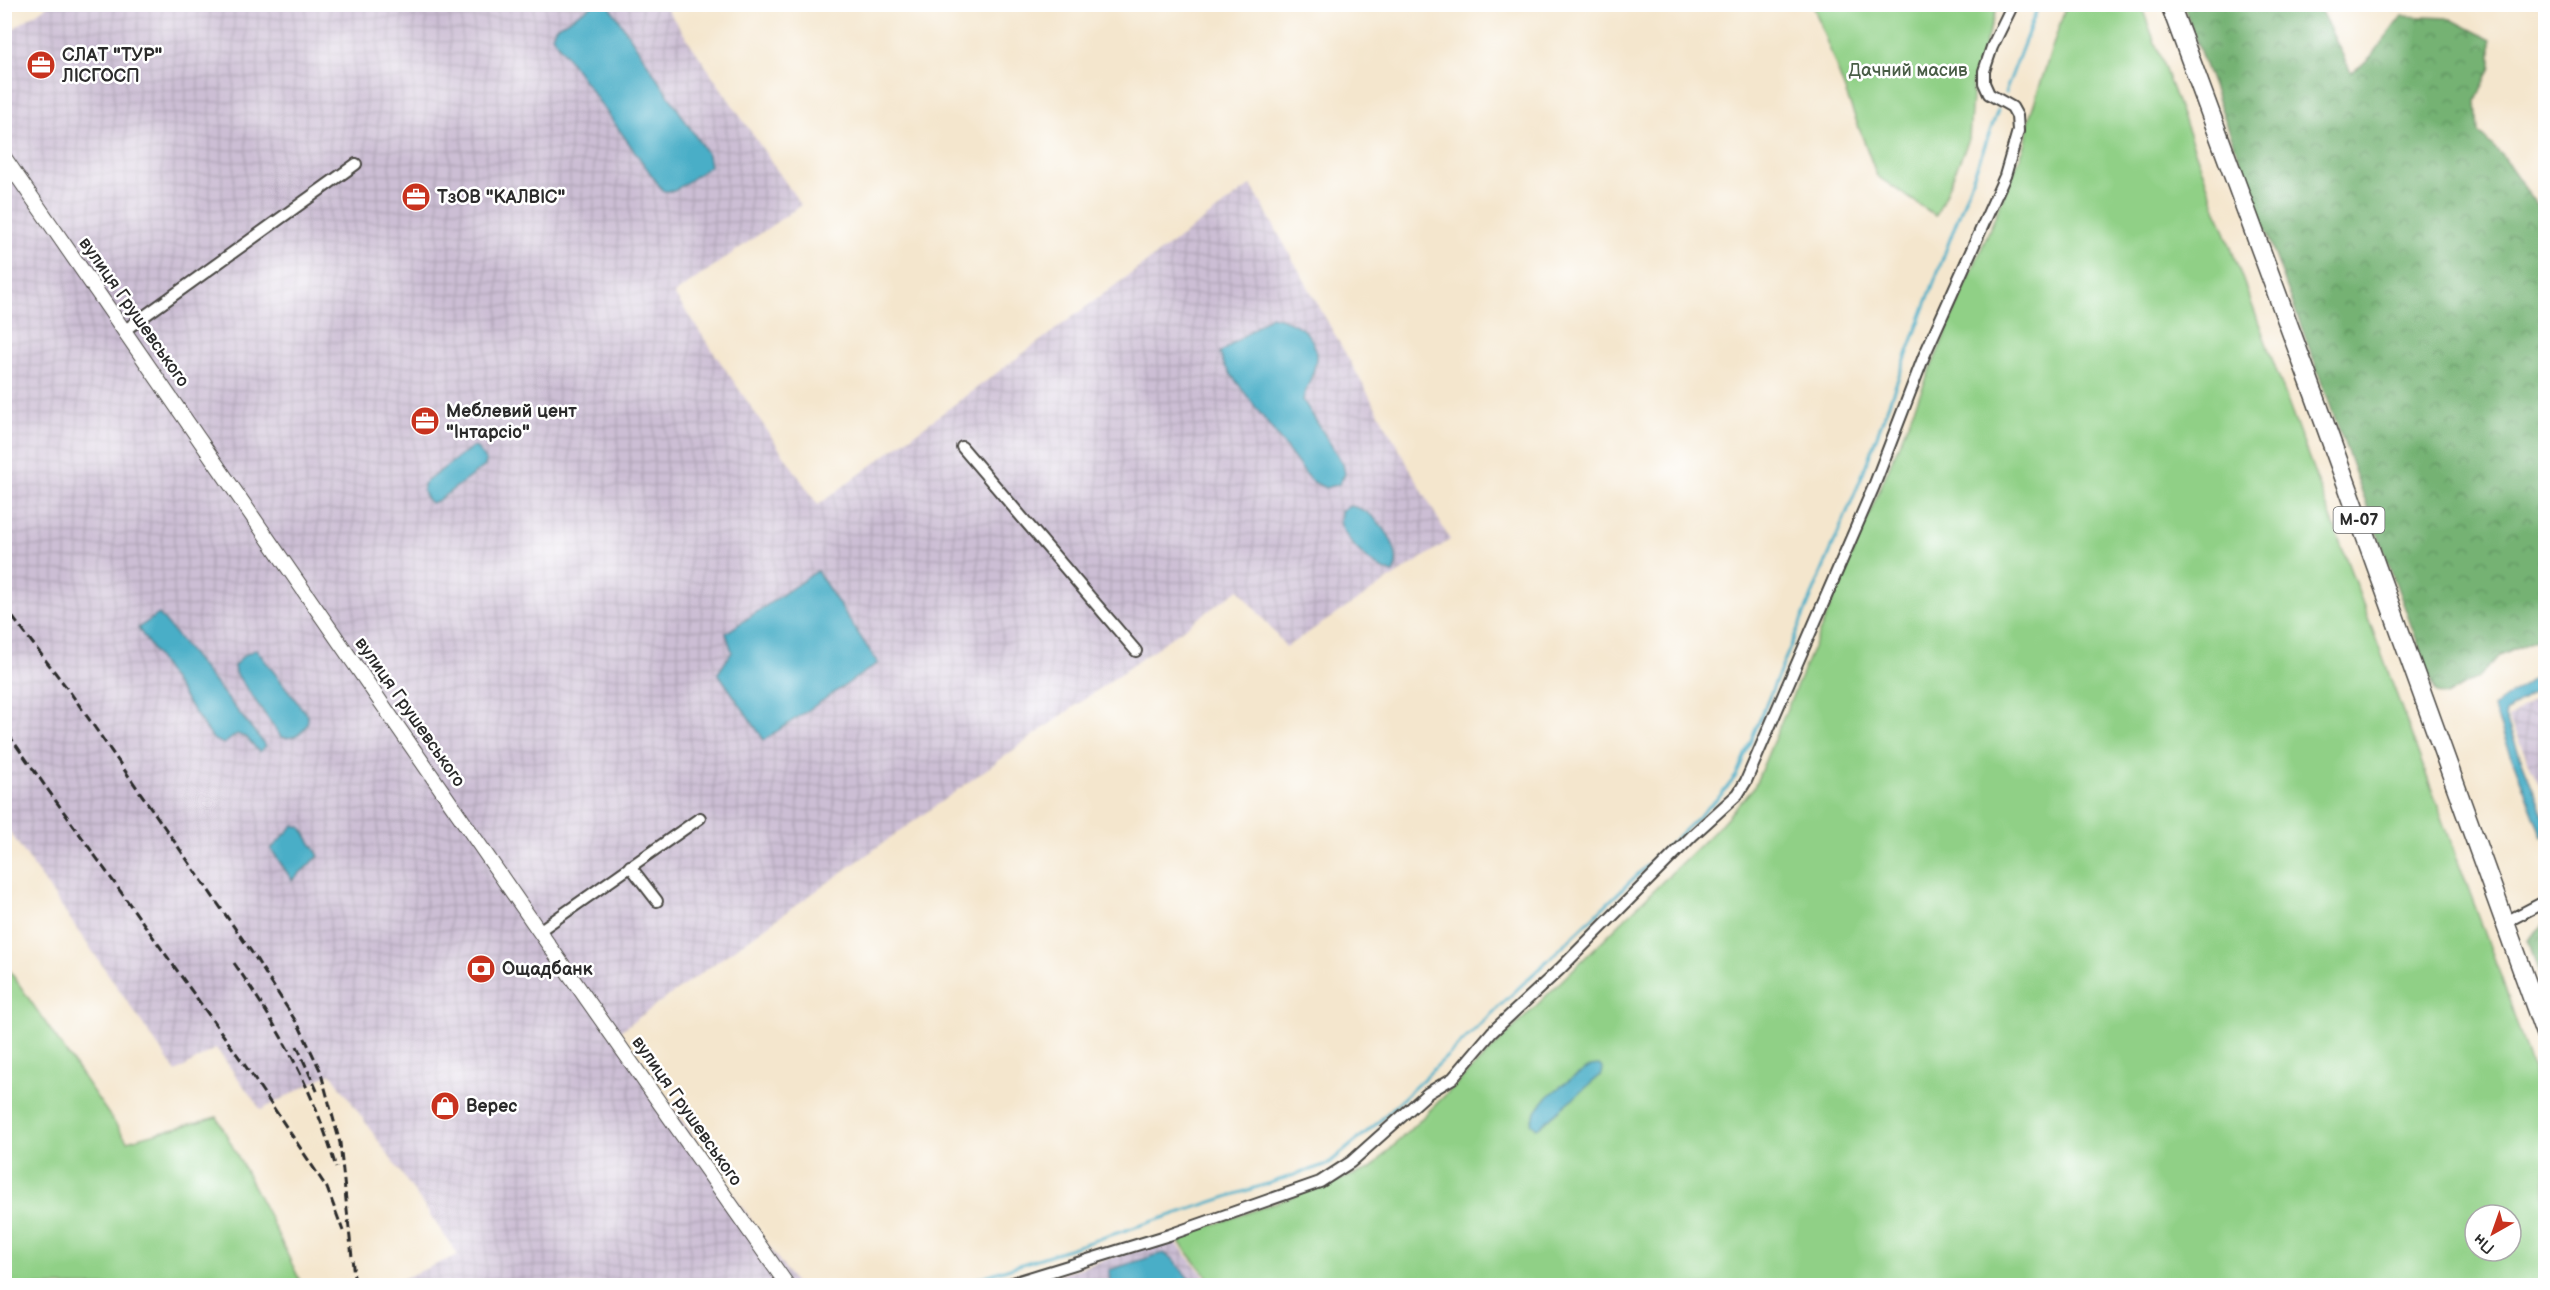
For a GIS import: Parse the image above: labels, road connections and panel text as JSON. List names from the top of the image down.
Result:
{
  "streets": {
    "highway": ["М-07"],
    "street": ["вулиця Грушевського"]
  },
  "parks": ["Дачний масив"],
  "places": {
    "office": ["СЛАТ \"ТУР\" ЛІСГОСП", "ТзОВ \"КАЛВІС\"", "Меблевий цент \"Інтарсіо\""],
    "bank": ["Ощадбанк"],
    "shop": ["Верес"]
  },
  "north": "bottom left"
}
